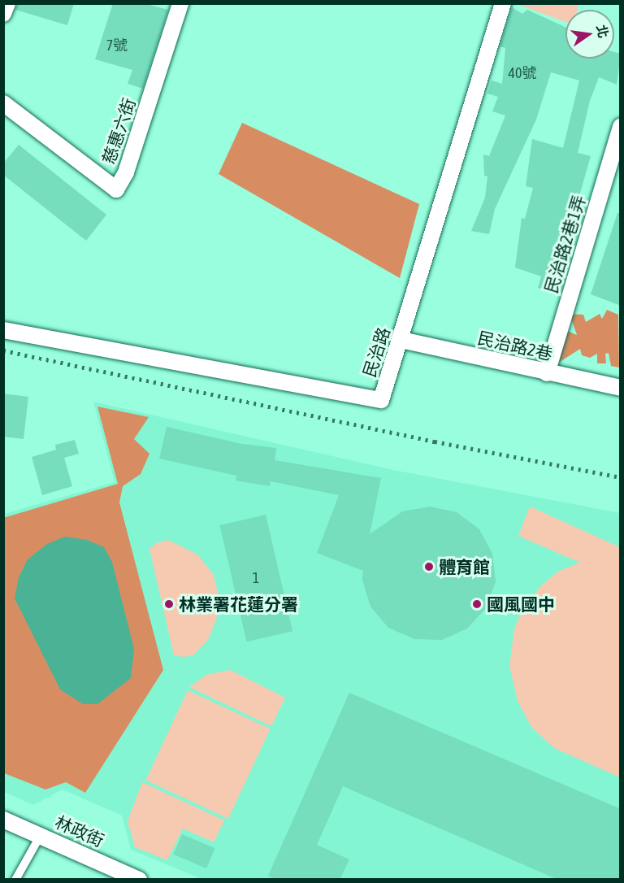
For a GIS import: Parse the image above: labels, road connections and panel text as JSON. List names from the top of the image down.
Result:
{
  "streets": {
    "street": [
      "慈惠六街",
      "民治路2巷1弄",
      "民治路2巷",
      "民治路",
      "林政街"
    ]
  },
  "crossings": [
    ["民治路2巷1弄", "民治路2巷"],
    ["民治路2巷", "民治路"]
  ],
  "places": ["體育館", "林業署花蓮分署", "國風國中"],
  "house_numbers": ["7號", "40號", "1"],
  "north": "right"
}
